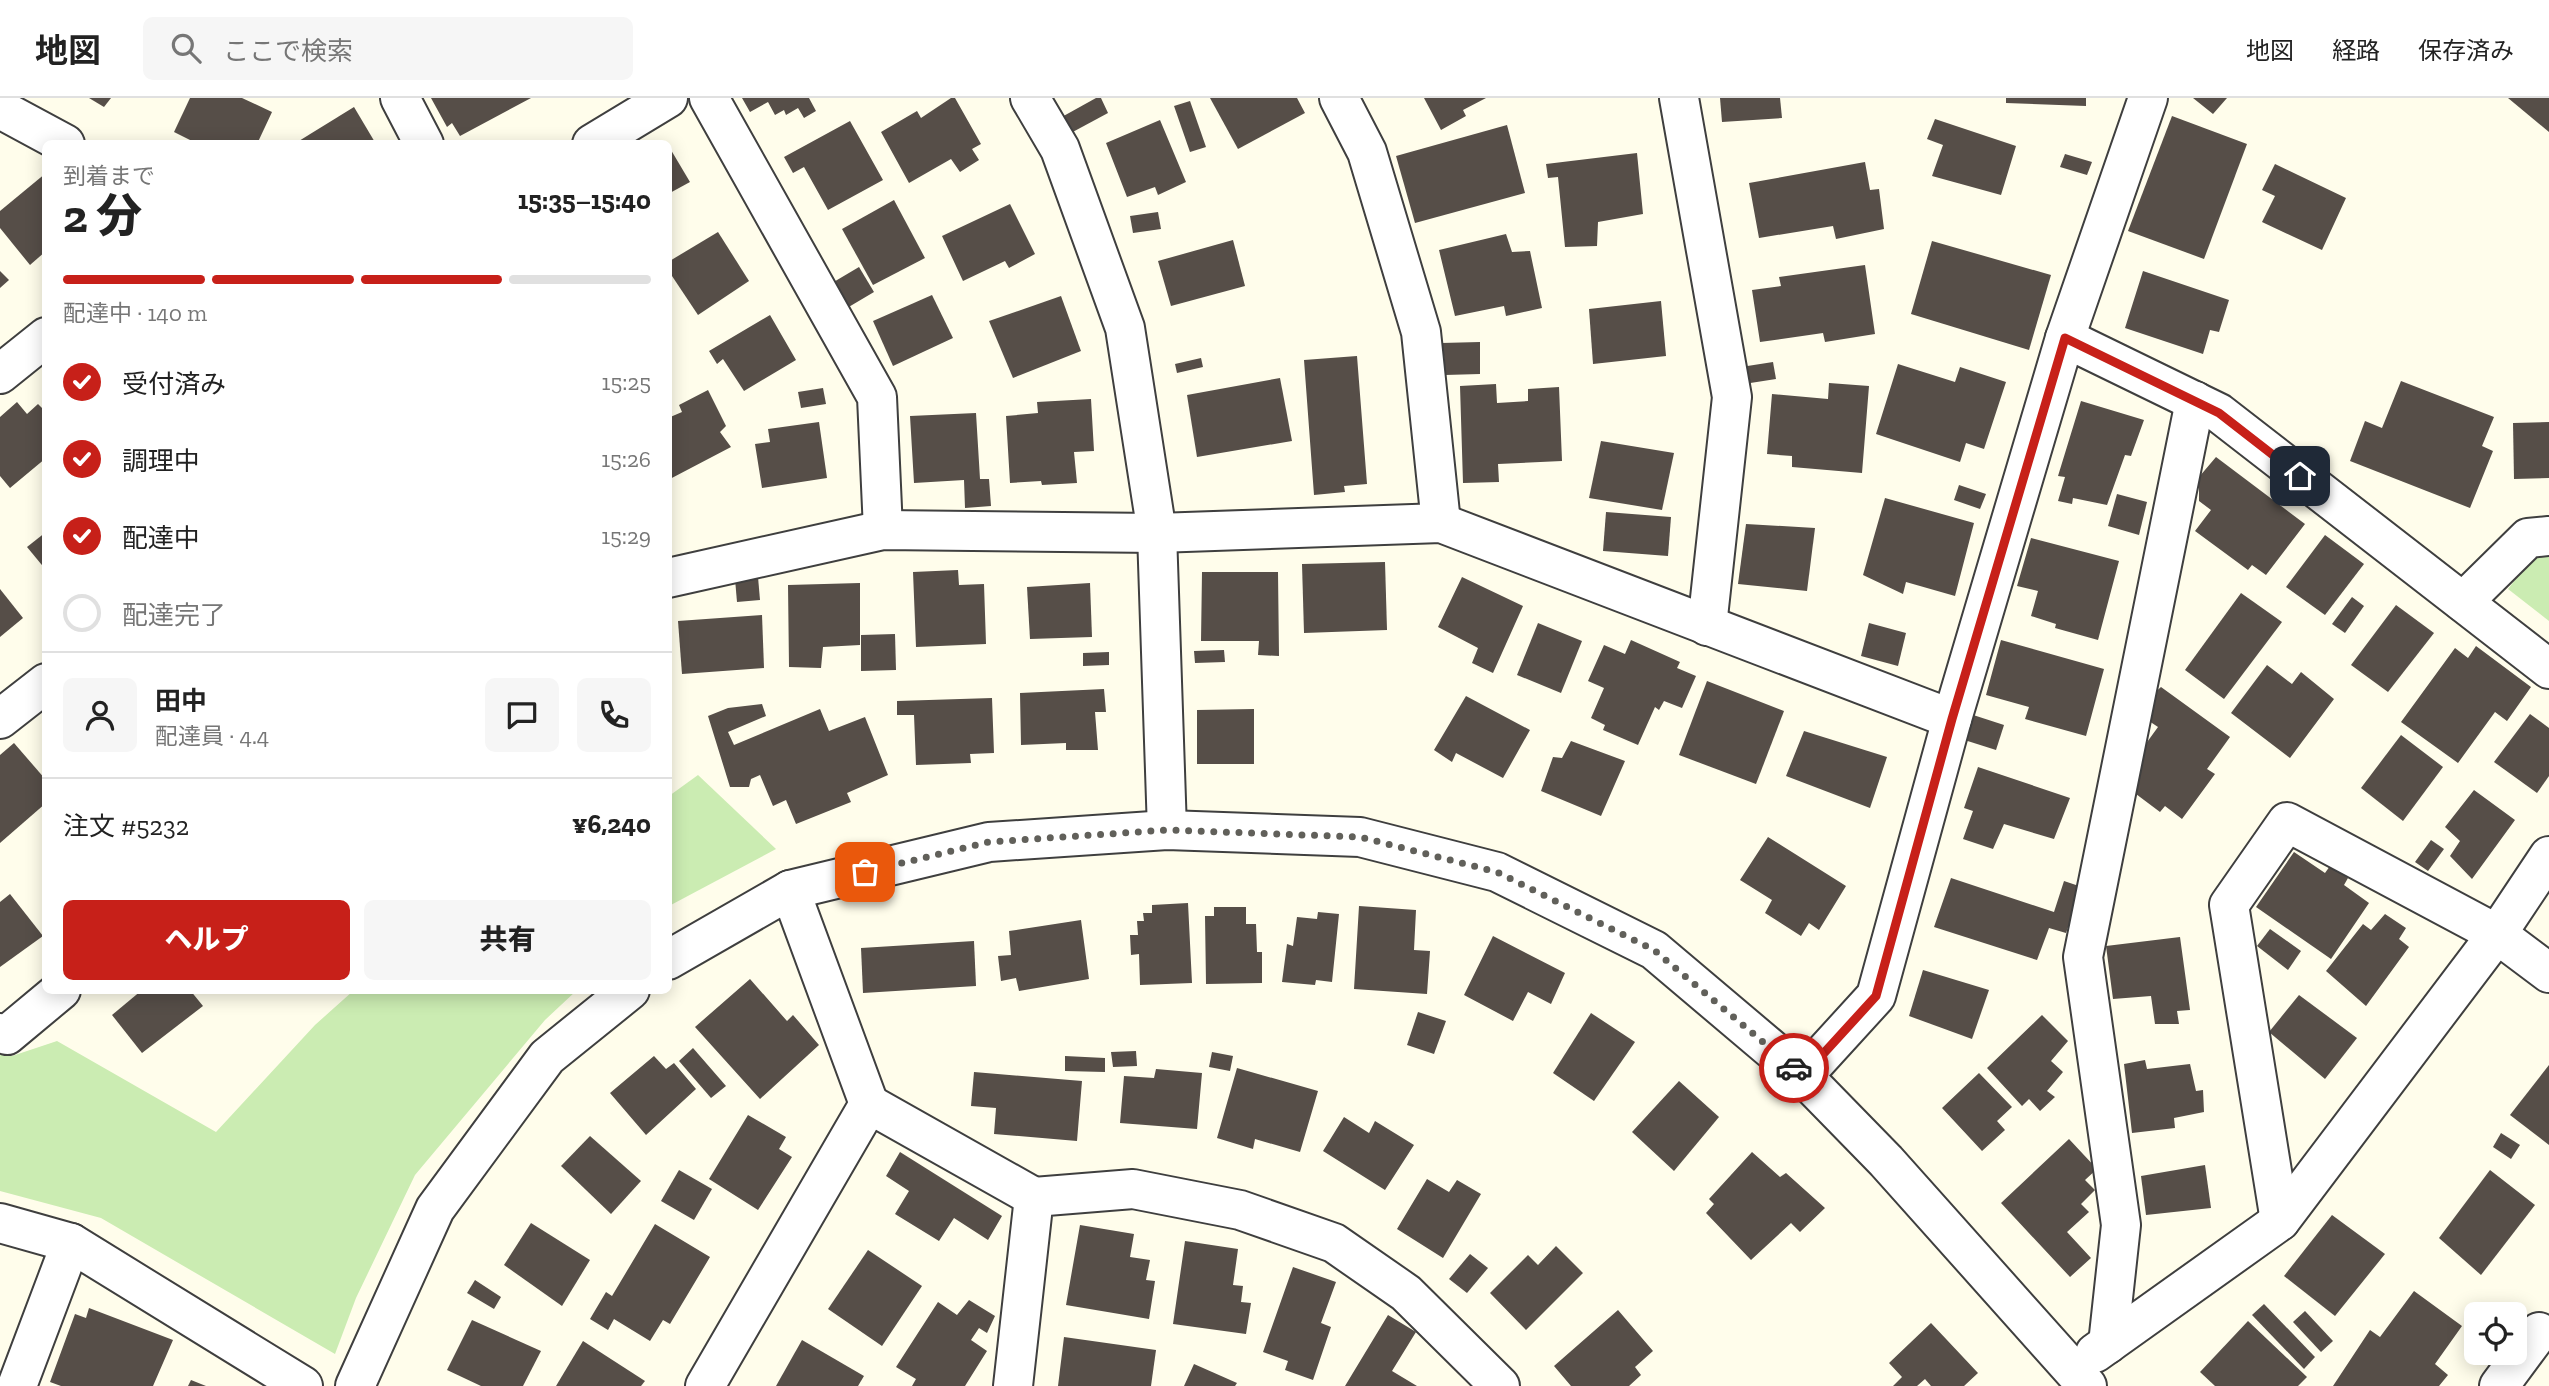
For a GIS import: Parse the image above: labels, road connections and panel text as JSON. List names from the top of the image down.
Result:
{
  "page": {
    "header": "地図",
    "search": "ここで検索",
    "nav": ["地図", "経路", "保存済み"],
    "heading": ["2 分", "到着まで", "15:35–15:40"],
    "panel": [
      "田中",
      "配達員 · 4.4",
      "注文 #5232",
      "¥6,240"
    ],
    "bar": "配達中 · 140 m",
    "list": [
      ["受付済み", "15:25"],
      ["調理中", "15:26"],
      ["配達中", "15:29"],
      "配達完了"
    ],
    "buttons": ["ヘルプ", "共有"]
  }
}
